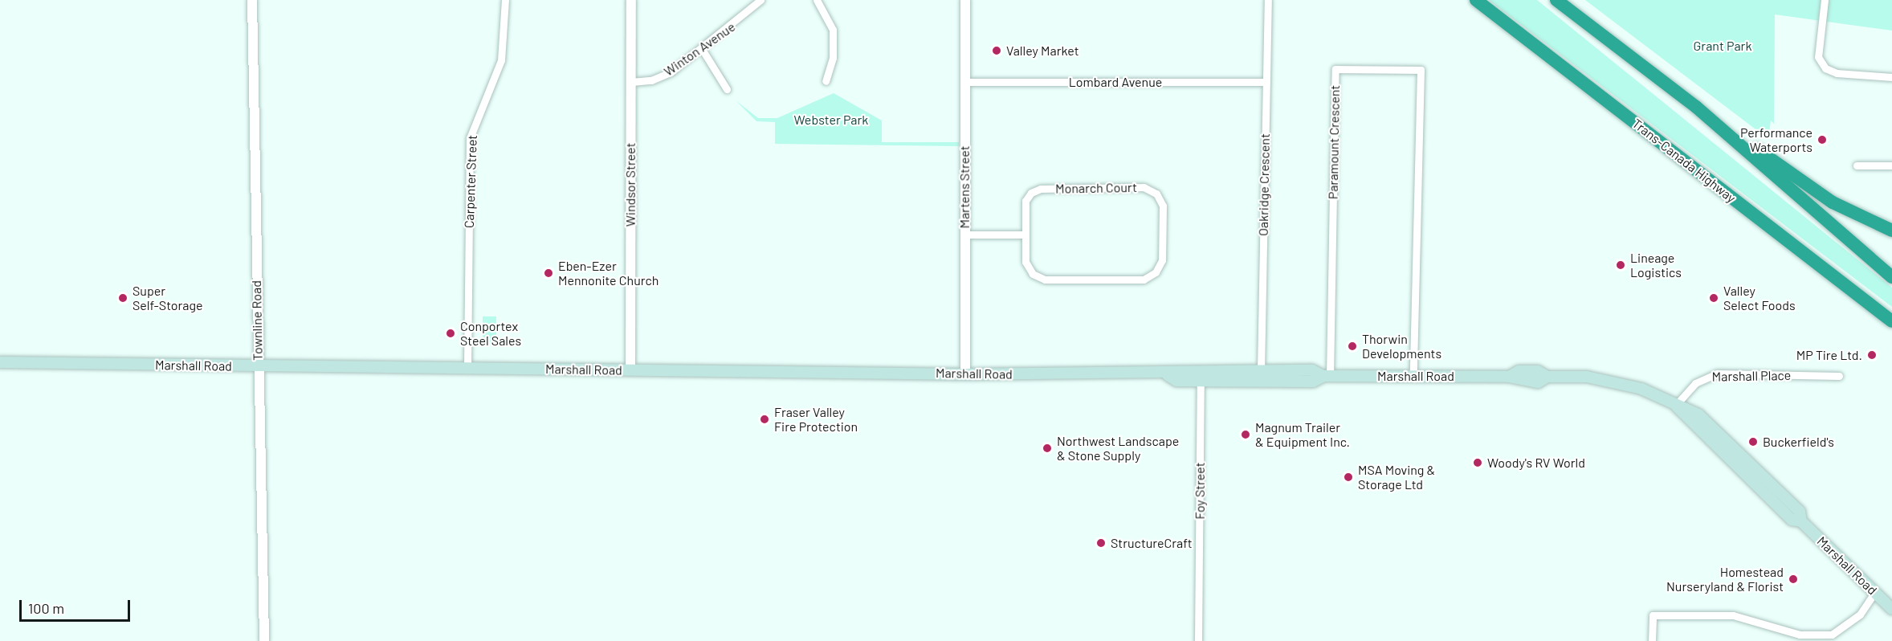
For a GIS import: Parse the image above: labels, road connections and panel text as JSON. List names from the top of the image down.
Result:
{
  "streets": {
    "highway": ["Trans-Canada Highway"],
    "main road": ["Marshall Road"],
    "street": [
      "Winton Avenue",
      "Lombard Avenue",
      "Paramount Crescent",
      "Carpenter Street",
      "Windsor Street",
      "Oakridge Crescent",
      "Martens Street",
      "Monarch Court",
      "Townline Road",
      "Marshall Place",
      "Foy Street"
    ]
  },
  "crossings": [
    ["Winton Avenue", "Windsor Street"],
    ["Lombard Avenue", "Oakridge Crescent"],
    ["Lombard Avenue", "Martens Street"],
    ["Paramount Crescent", "Marshall Road"],
    ["Carpenter Street", "Marshall Road"],
    ["Windsor Street", "Marshall Road"],
    ["Oakridge Crescent", "Marshall Road"],
    ["Martens Street", "Marshall Road"],
    ["Townline Road", "Marshall Road"],
    ["Marshall Road", "Marshall Place"],
    ["Marshall Road", "Foy Street"]
  ],
  "parks": ["Grant Park", "Webster Park"],
  "places": [
    "Valley Market",
    "Performance Waterports",
    "Lineage Logistics",
    "Eben-Ezer Mennonite Church",
    "Super Self-Storage",
    "Valley Select Foods",
    "Conportex Steel Sales",
    "Thorwin Developments",
    "MP Tire Ltd.",
    "Fraser Valley Fire Protection",
    "Magnum Trailer & Equipment Inc.",
    "Buckerfield's",
    "Northwest Landscape & Stone Supply",
    "Woody's RV World",
    "MSA Moving & Storage Ltd",
    "StructureCraft",
    "Homestead Nurseryland & Florist"
  ],
  "scale_bar": "100 m"
}
